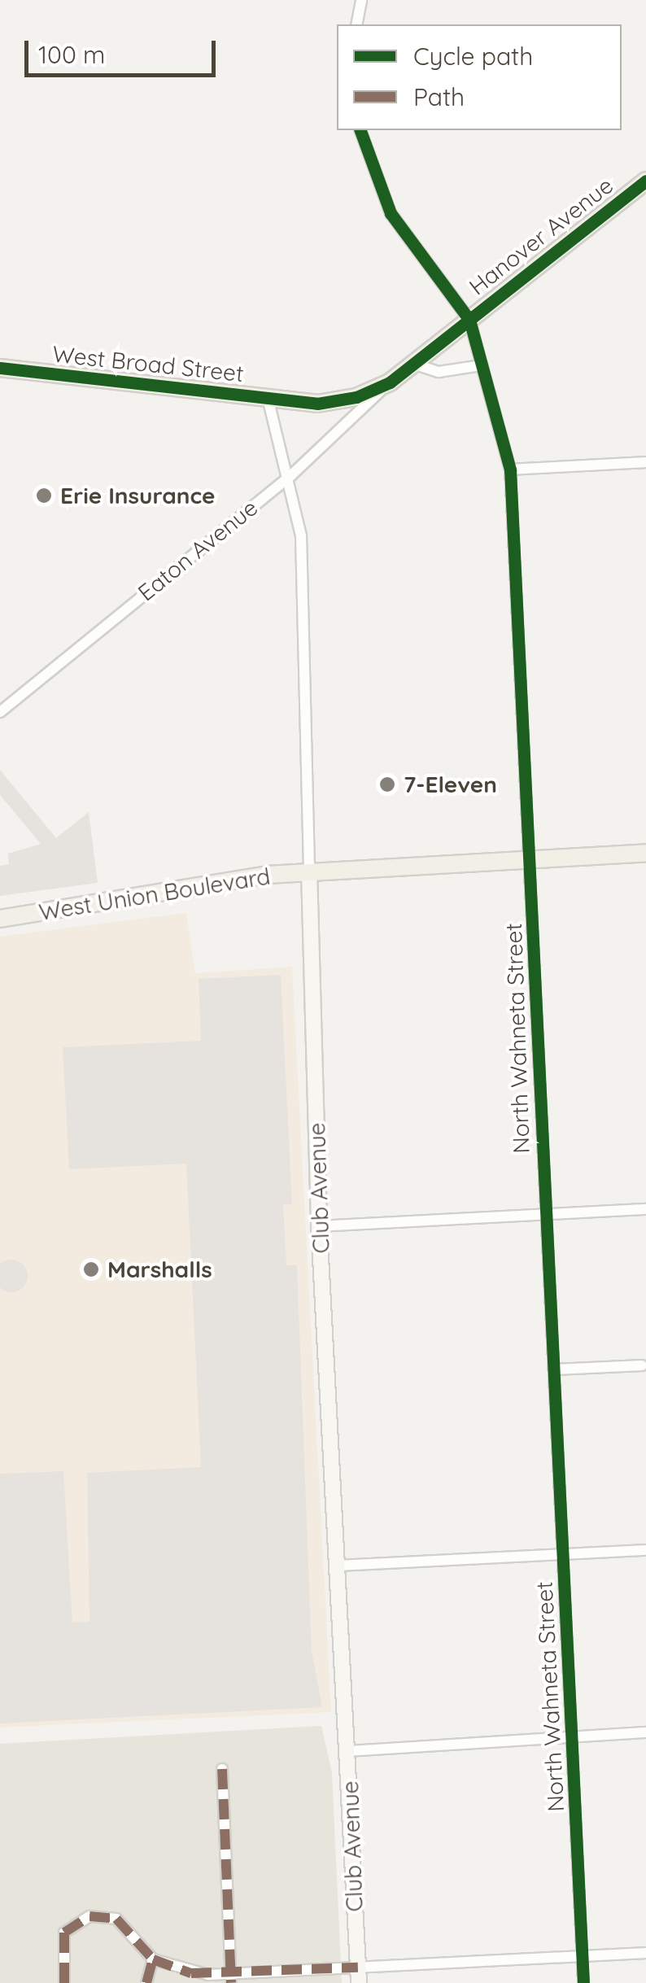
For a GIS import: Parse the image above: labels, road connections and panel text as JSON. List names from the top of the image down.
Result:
{
  "streets": {
    "main road": ["Hanover Avenue", "West Broad Street", "West Union Boulevard"],
    "street": ["Eaton Avenue", "North Wahneta Street", "Club Avenue"]
  },
  "crossings": [
    ["Hanover Avenue", "West Broad Street"],
    ["Hanover Avenue", "Eaton Avenue"],
    ["Hanover Avenue", "North Wahneta Street"],
    ["West Broad Street", "Club Avenue"],
    ["Eaton Avenue", "Club Avenue"],
    ["West Union Boulevard", "North Wahneta Street"],
    ["West Union Boulevard", "Club Avenue"]
  ],
  "places": ["Erie Insurance", "7-Eleven", "Marshalls"],
  "legend": ["Cycle path", "Path"],
  "scale_bar": "100 m"
}
